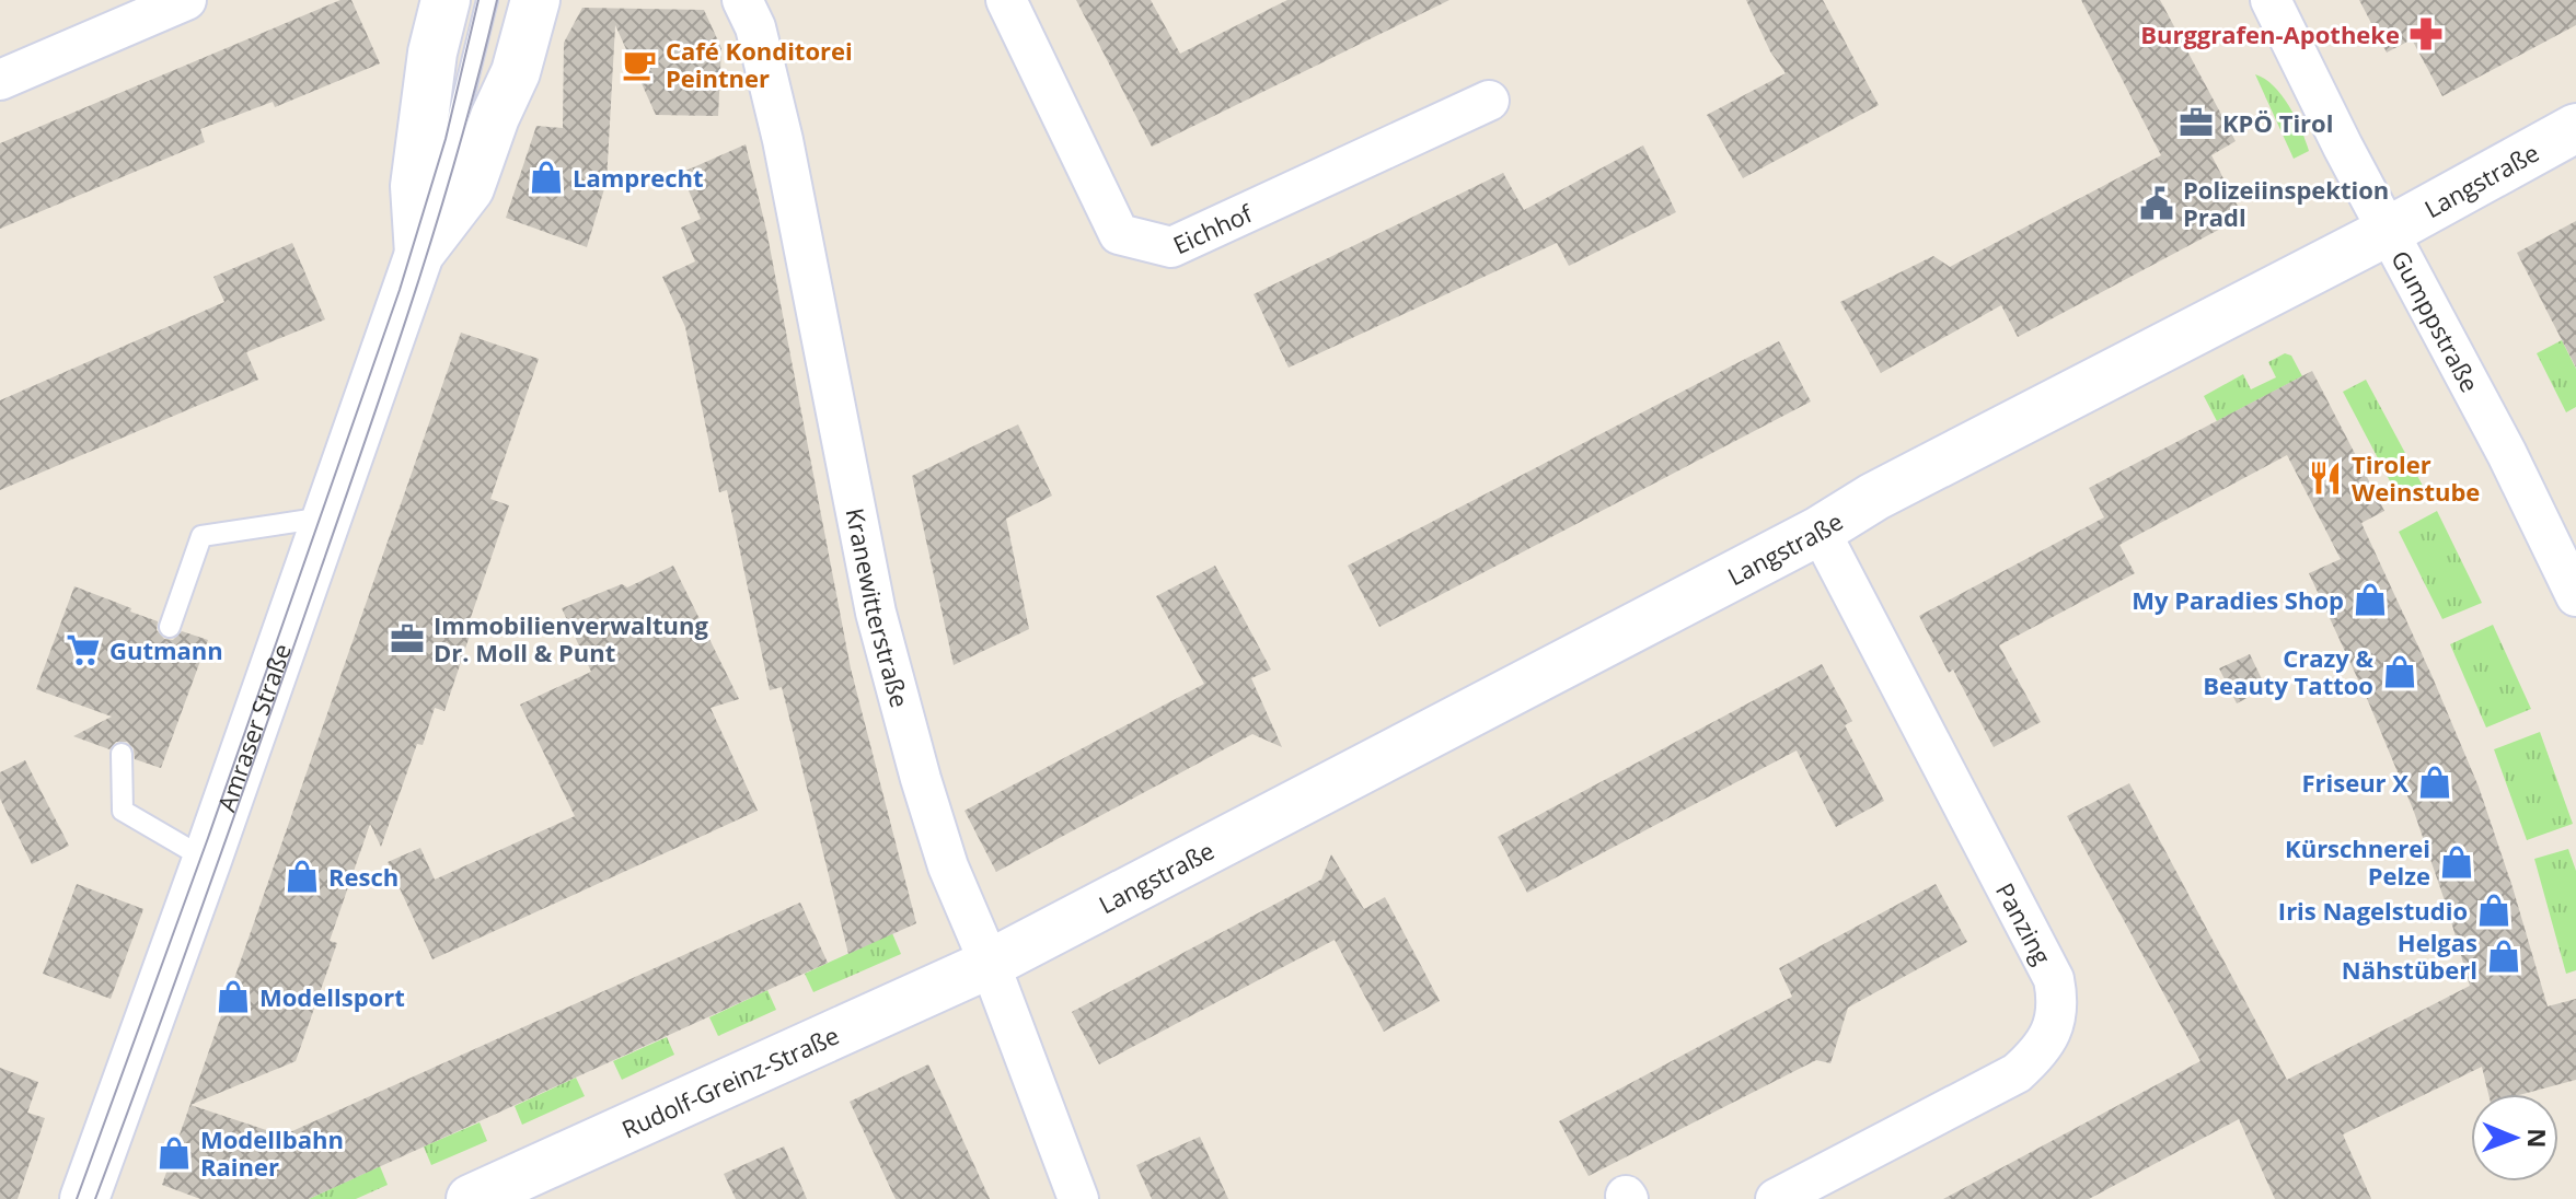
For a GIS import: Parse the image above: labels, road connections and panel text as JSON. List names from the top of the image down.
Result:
{
  "streets": {
    "street": [
      "Langstraße",
      "Eichhof",
      "Gumppstraße",
      "Kranewitterstraße",
      "Amraser Straße",
      "Panzing",
      "Rudolf-Greinz-Straße"
    ]
  },
  "crossings": [
    ["Langstraße", "Gumppstraße"],
    ["Langstraße", "Kranewitterstraße"],
    ["Langstraße", "Panzing"],
    ["Langstraße", "Rudolf-Greinz-Straße"],
    ["Kranewitterstraße", "Rudolf-Greinz-Straße"]
  ],
  "places": {
    "pharmacy": ["Burggrafen-Apotheke"],
    "cafe": ["Café Konditorei Peintner"],
    "office": ["KPÖ Tirol", "Immobilienverwaltung Dr. Moll & Punt"],
    "shop": [
      "Lamprecht",
      "My Paradies Shop",
      "Crazy & Beauty Tattoo",
      "Friseur X",
      "Kürschnerei Pelze",
      "Resch",
      "Iris Nagelstudio",
      "Helgas Nähstüberl",
      "Modellsport",
      "Modellbahn Rainer"
    ],
    "public building": ["Polizeiinspektion Pradl"],
    "restaurant": ["Tiroler Weinstube"],
    "supermarket": ["Gutmann"]
  },
  "north": "right"
}
